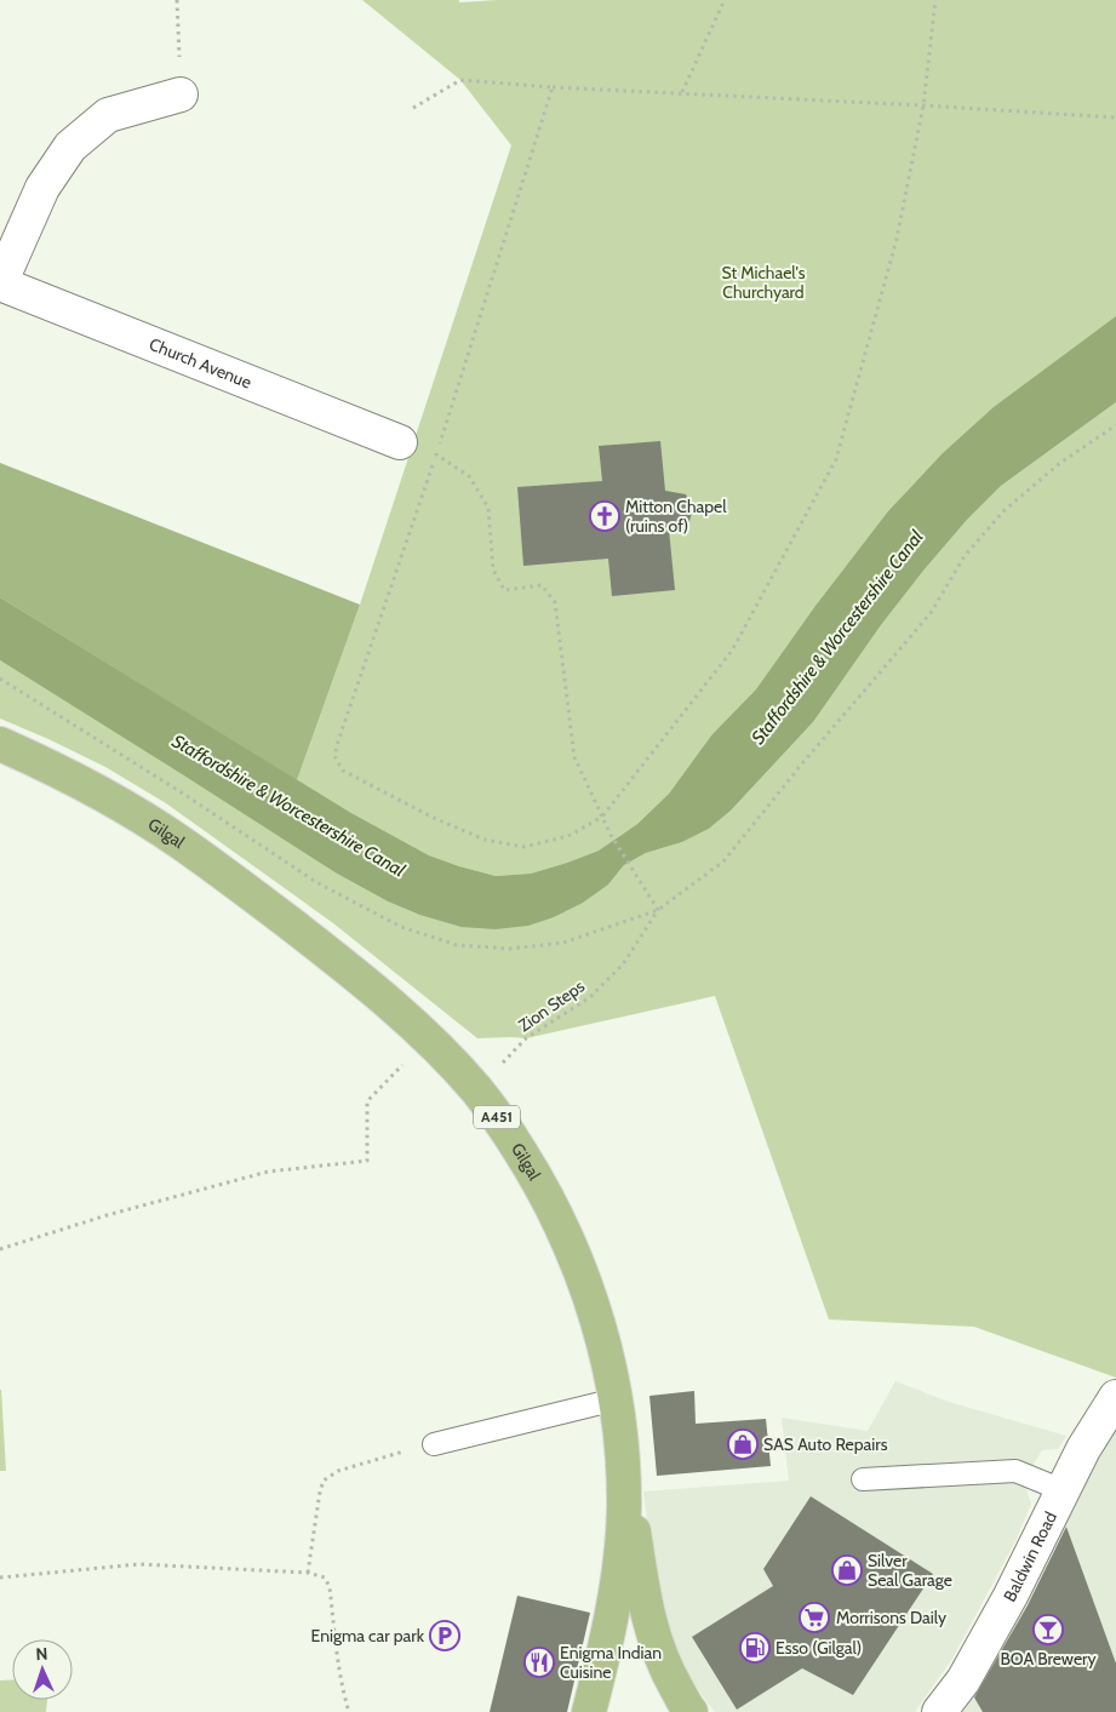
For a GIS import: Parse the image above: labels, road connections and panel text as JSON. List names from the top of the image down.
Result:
{
  "streets": {
    "main road": ["Gilgal", "A451"],
    "street": ["Church Avenue", "Baldwin Road"],
    "path": ["Zion Steps"]
  },
  "crossings": [
    ["Gilgal", "Zion Steps"]
  ],
  "water": ["Staffordshire & Worcestershire Canal"],
  "parks": ["St Michael's Churchyard"],
  "places": {
    "church": ["Mitton Chapel (ruins of)"],
    "shop": ["SAS Auto Repairs", "Silver Seal Garage"],
    "supermarket": ["Morrisons Daily"],
    "bar": ["BOA Brewery"],
    "parking": ["Enigma car park"],
    "fuel station": ["Esso (Gilgal)"],
    "restaurant": ["Enigma Indian Cuisine"]
  },
  "north": "top"
}
